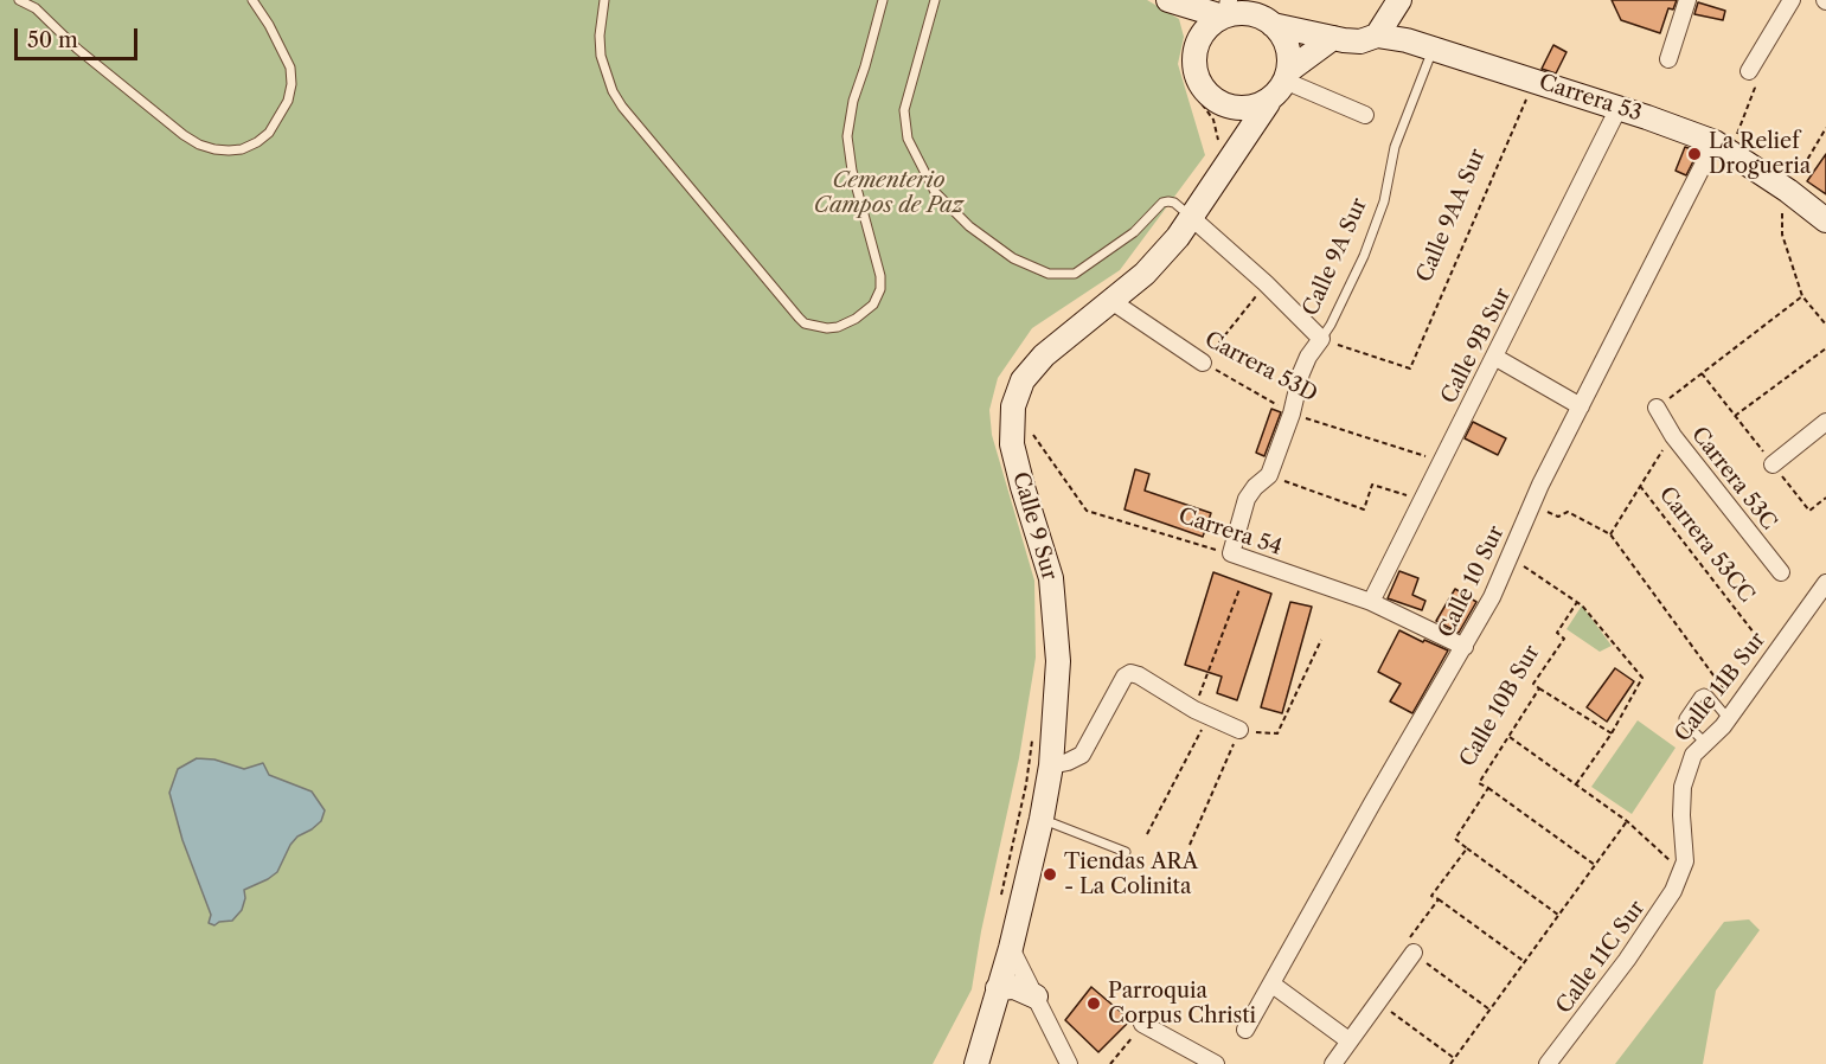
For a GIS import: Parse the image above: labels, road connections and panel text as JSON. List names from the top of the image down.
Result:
{
  "streets": {
    "main road": ["Carrera 53", "Calle 9 Sur"],
    "street": [
      "Calle 9A Sur",
      "Calle 9B Sur",
      "Carrera 53D",
      "Carrera 53C",
      "Carrera 54",
      "Calle 10 Sur",
      "Calle 11B Sur",
      "Calle 11C Sur"
    ],
    "path": ["Calle 9AA Sur", "Carrera 53CC", "Calle 10B Sur"]
  },
  "crossings": [
    ["Carrera 53", "Calle 9AA Sur"],
    ["Carrera 53", "Calle 9A Sur"],
    ["Carrera 53", "Calle 9B Sur"],
    ["Carrera 53", "Calle 9 Sur"],
    ["Carrera 53", "Calle 10 Sur"],
    ["Calle 9AA Sur", "Calle 9A Sur"],
    ["Calle 9A Sur", "Carrera 53D"],
    ["Calle 9A Sur", "Carrera 54"],
    ["Calle 9B Sur", "Carrera 53D"],
    ["Calle 9B Sur", "Carrera 54"],
    ["Carrera 53D", "Calle 9 Sur"],
    ["Carrera 54", "Calle 10 Sur"],
    ["Carrera 53CC", "Calle 11B Sur"],
    ["Calle 11B Sur", "Calle 11C Sur"]
  ],
  "parks": ["Cementerio Campos de Paz"],
  "places": ["La Relief Drogueria", "Tiendas ARA - La Colinita", "Parroquia Corpus Christi"],
  "scale_bar": "50 m"
}
